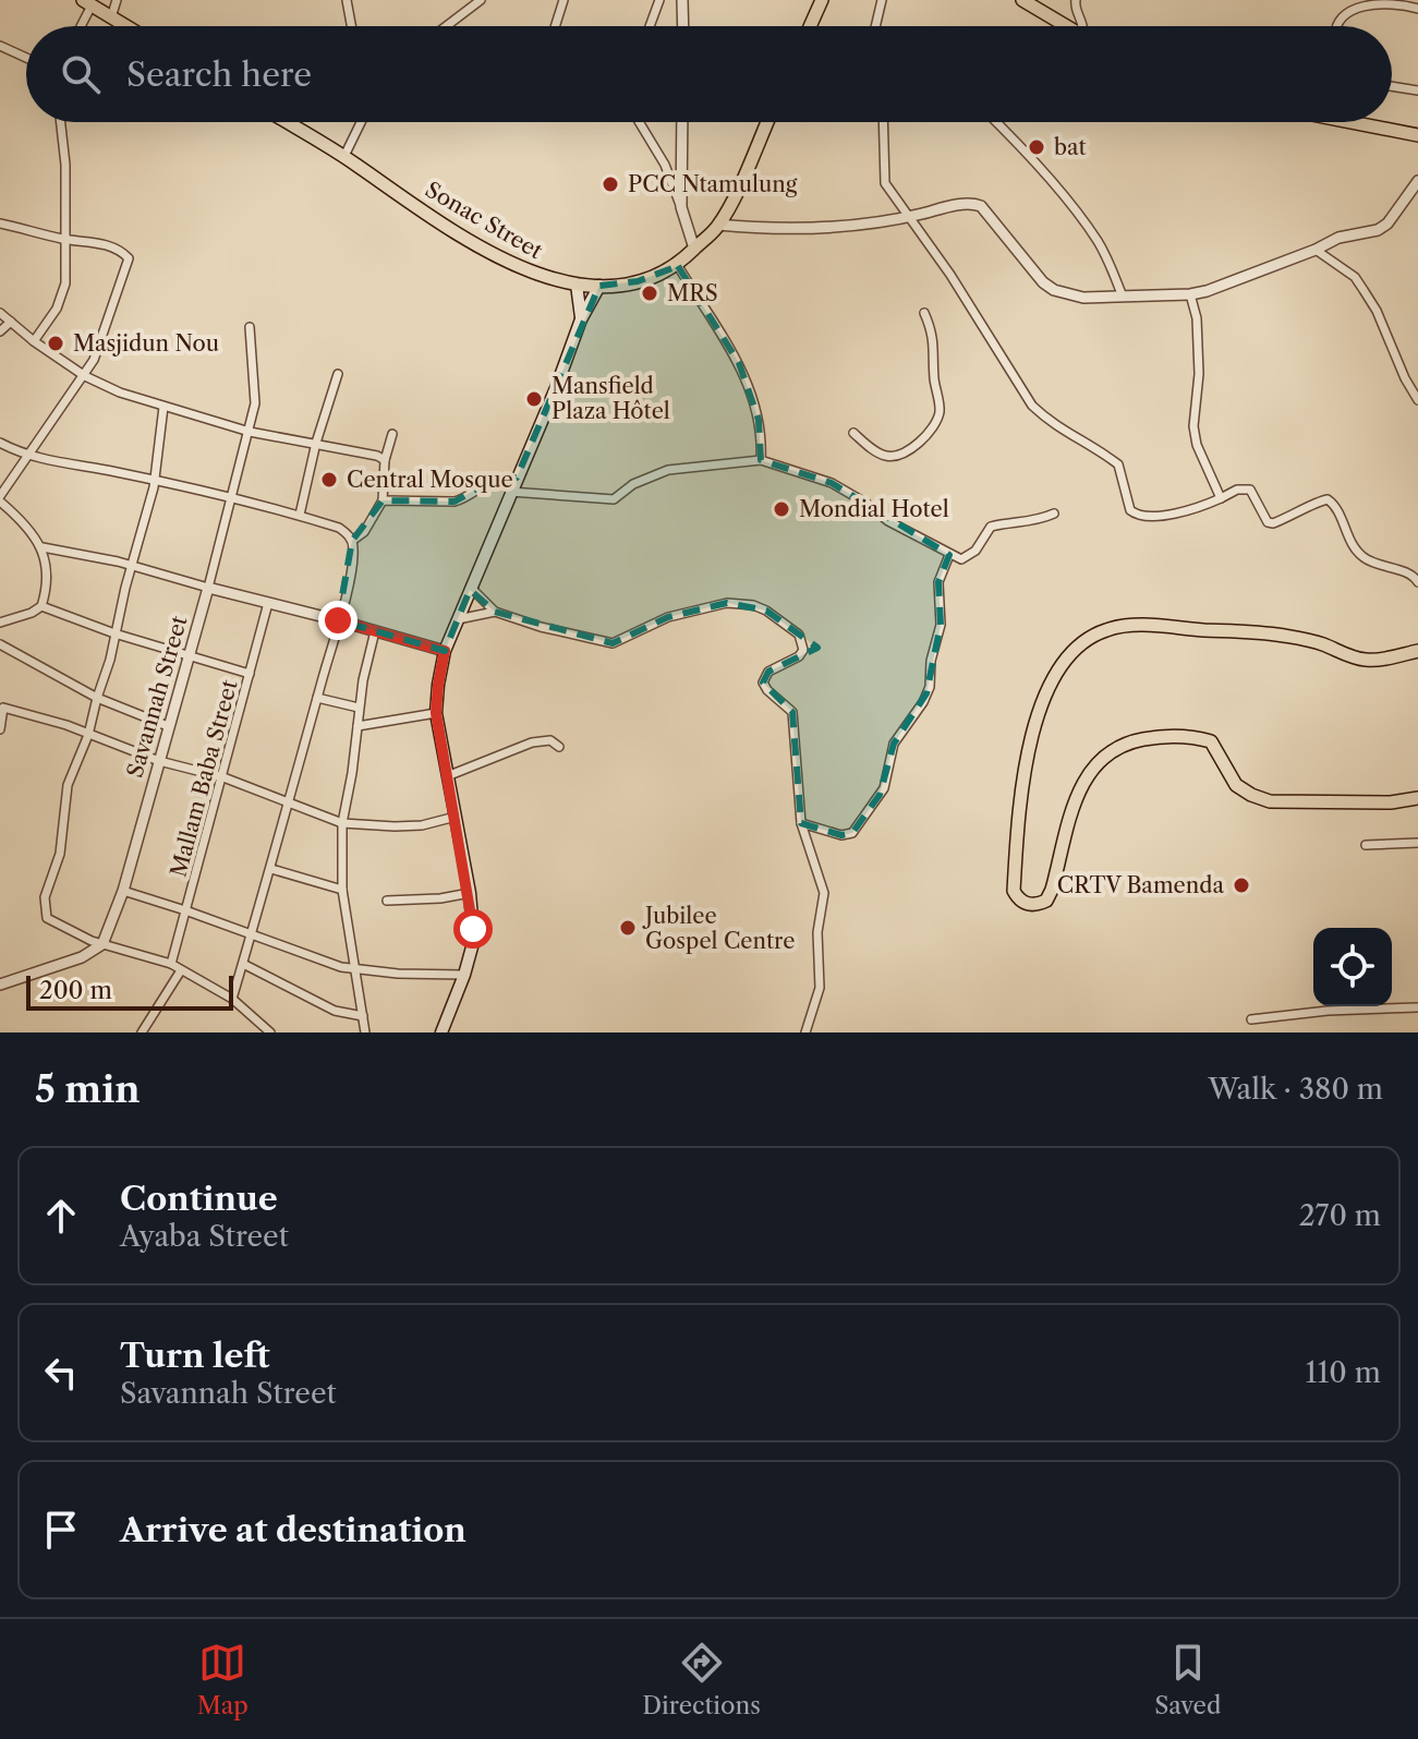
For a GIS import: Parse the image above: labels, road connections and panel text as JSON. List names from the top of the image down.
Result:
{
  "streets": {
    "highway": ["Sonac Street"],
    "street": ["Savannah Street", "Mallam Baba Street"]
  },
  "places": [
    "bat",
    "PCC Ntamulung",
    "MRS",
    "Masjidun Nou",
    "Mansfield Plaza Hôtel",
    "Central Mosque",
    "Mondial Hotel",
    "CRTV Bamenda",
    "Jubilee Gospel Centre"
  ],
  "scale_bar": "200 m",
  "page": {
    "search": "Search here",
    "scale": "200 m",
    "heading": ["5 min", "Walk · 380 m"],
    "list": [
      ["Continue", "Ayaba Street", "270 m"],
      ["Turn left", "Savannah Street", "110 m"],
      "Arrive at destination"
    ],
    "nav": ["Map", "Directions", "Saved"]
  }
}
